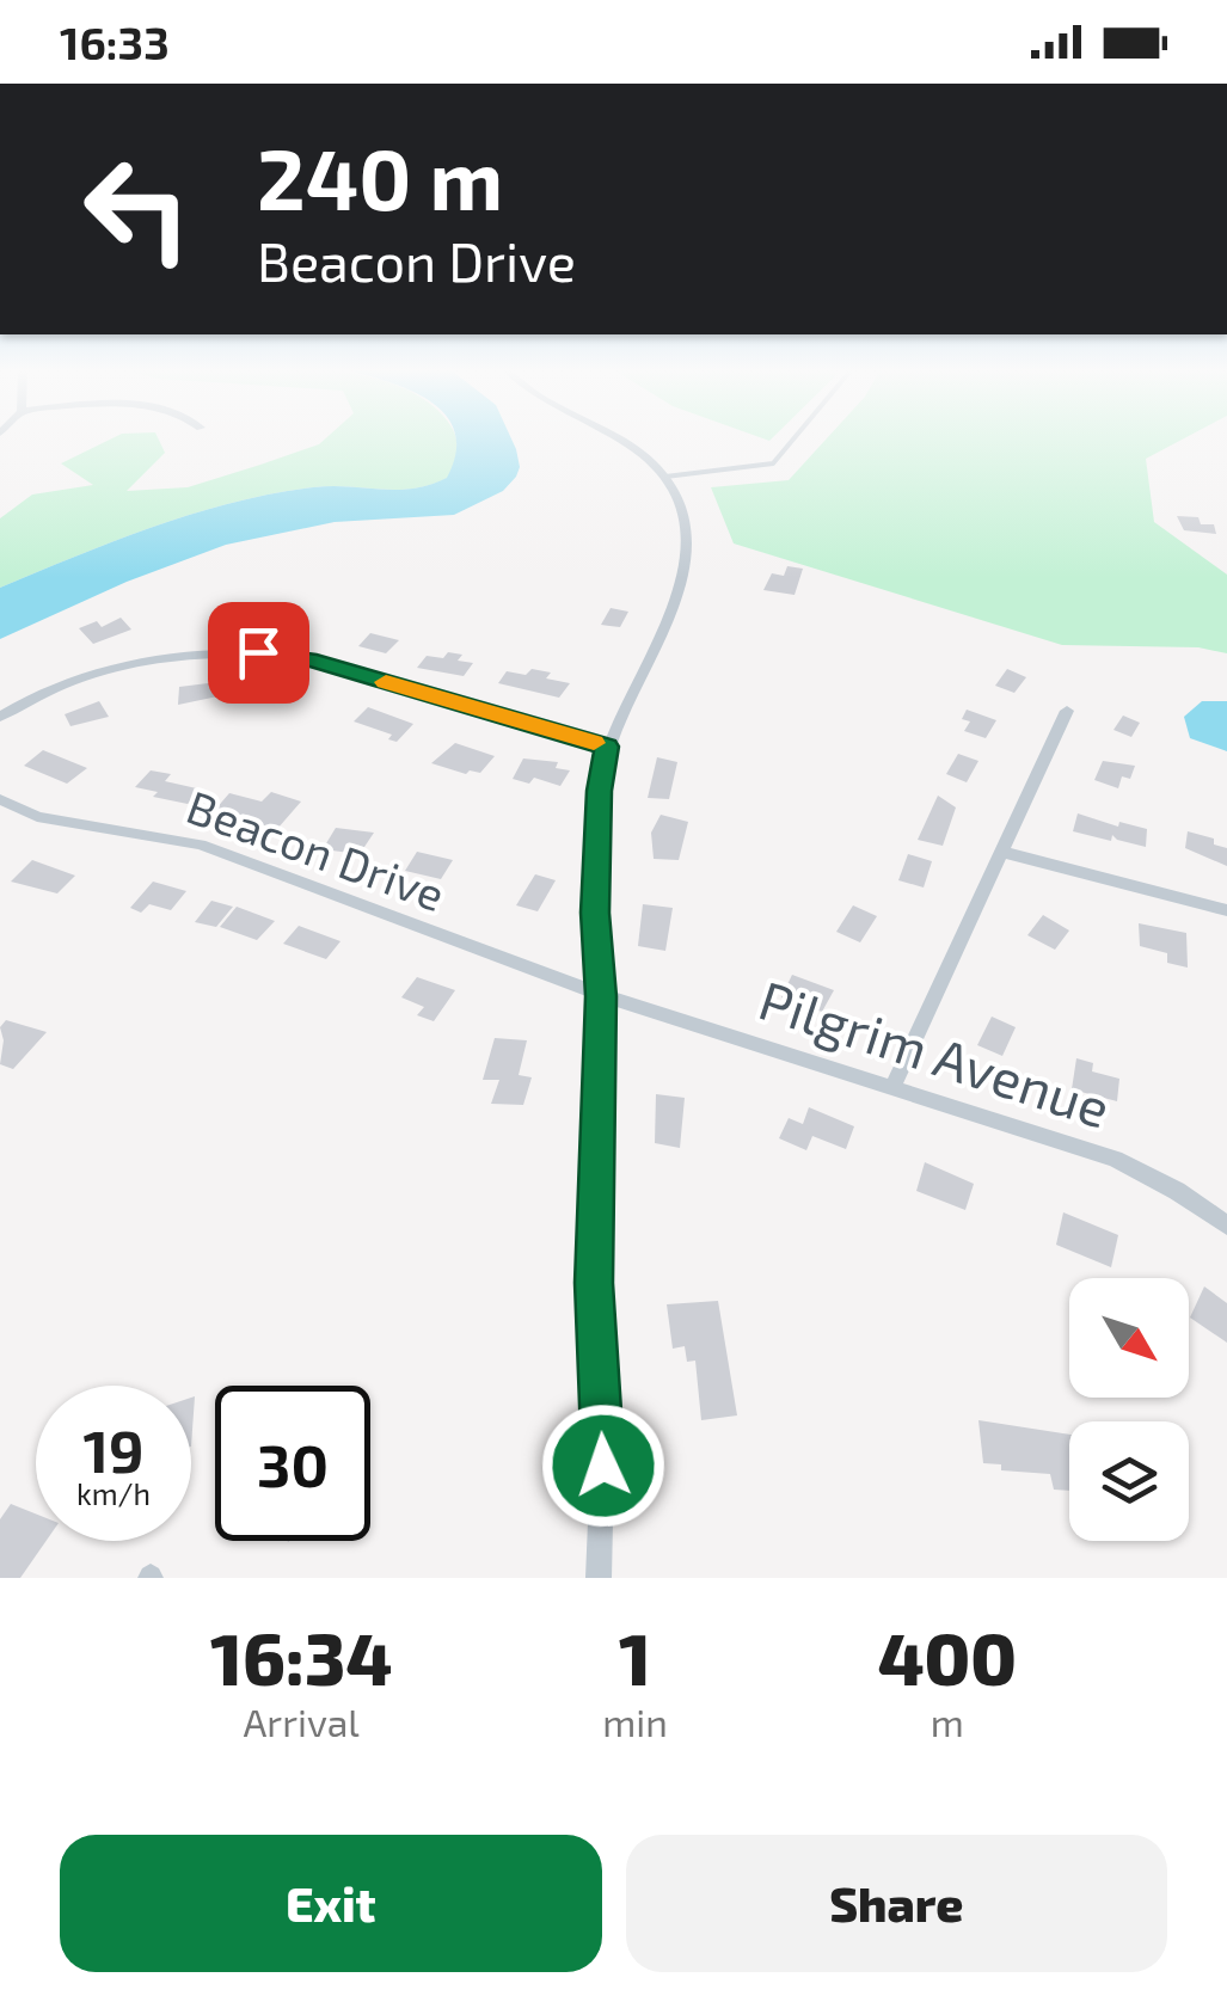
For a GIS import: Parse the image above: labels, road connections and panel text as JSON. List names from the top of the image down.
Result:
{
  "streets": {
    "street": ["Beacon Drive", "Pilgrim Avenue"]
  },
  "crossings": [
    ["Beacon Drive", "Pilgrim Avenue"]
  ],
  "north": "bottom right",
  "page": {
    "status": "16:33",
    "turn": ["240 m", "Beacon Drive"],
    "speed": "19 km/h",
    "limit": "30",
    "eta": [
      "16:34",
      "Arrival",
      "1",
      "min",
      "400",
      "m"
    ],
    "buttons": ["Exit", "Share"]
  }
}
